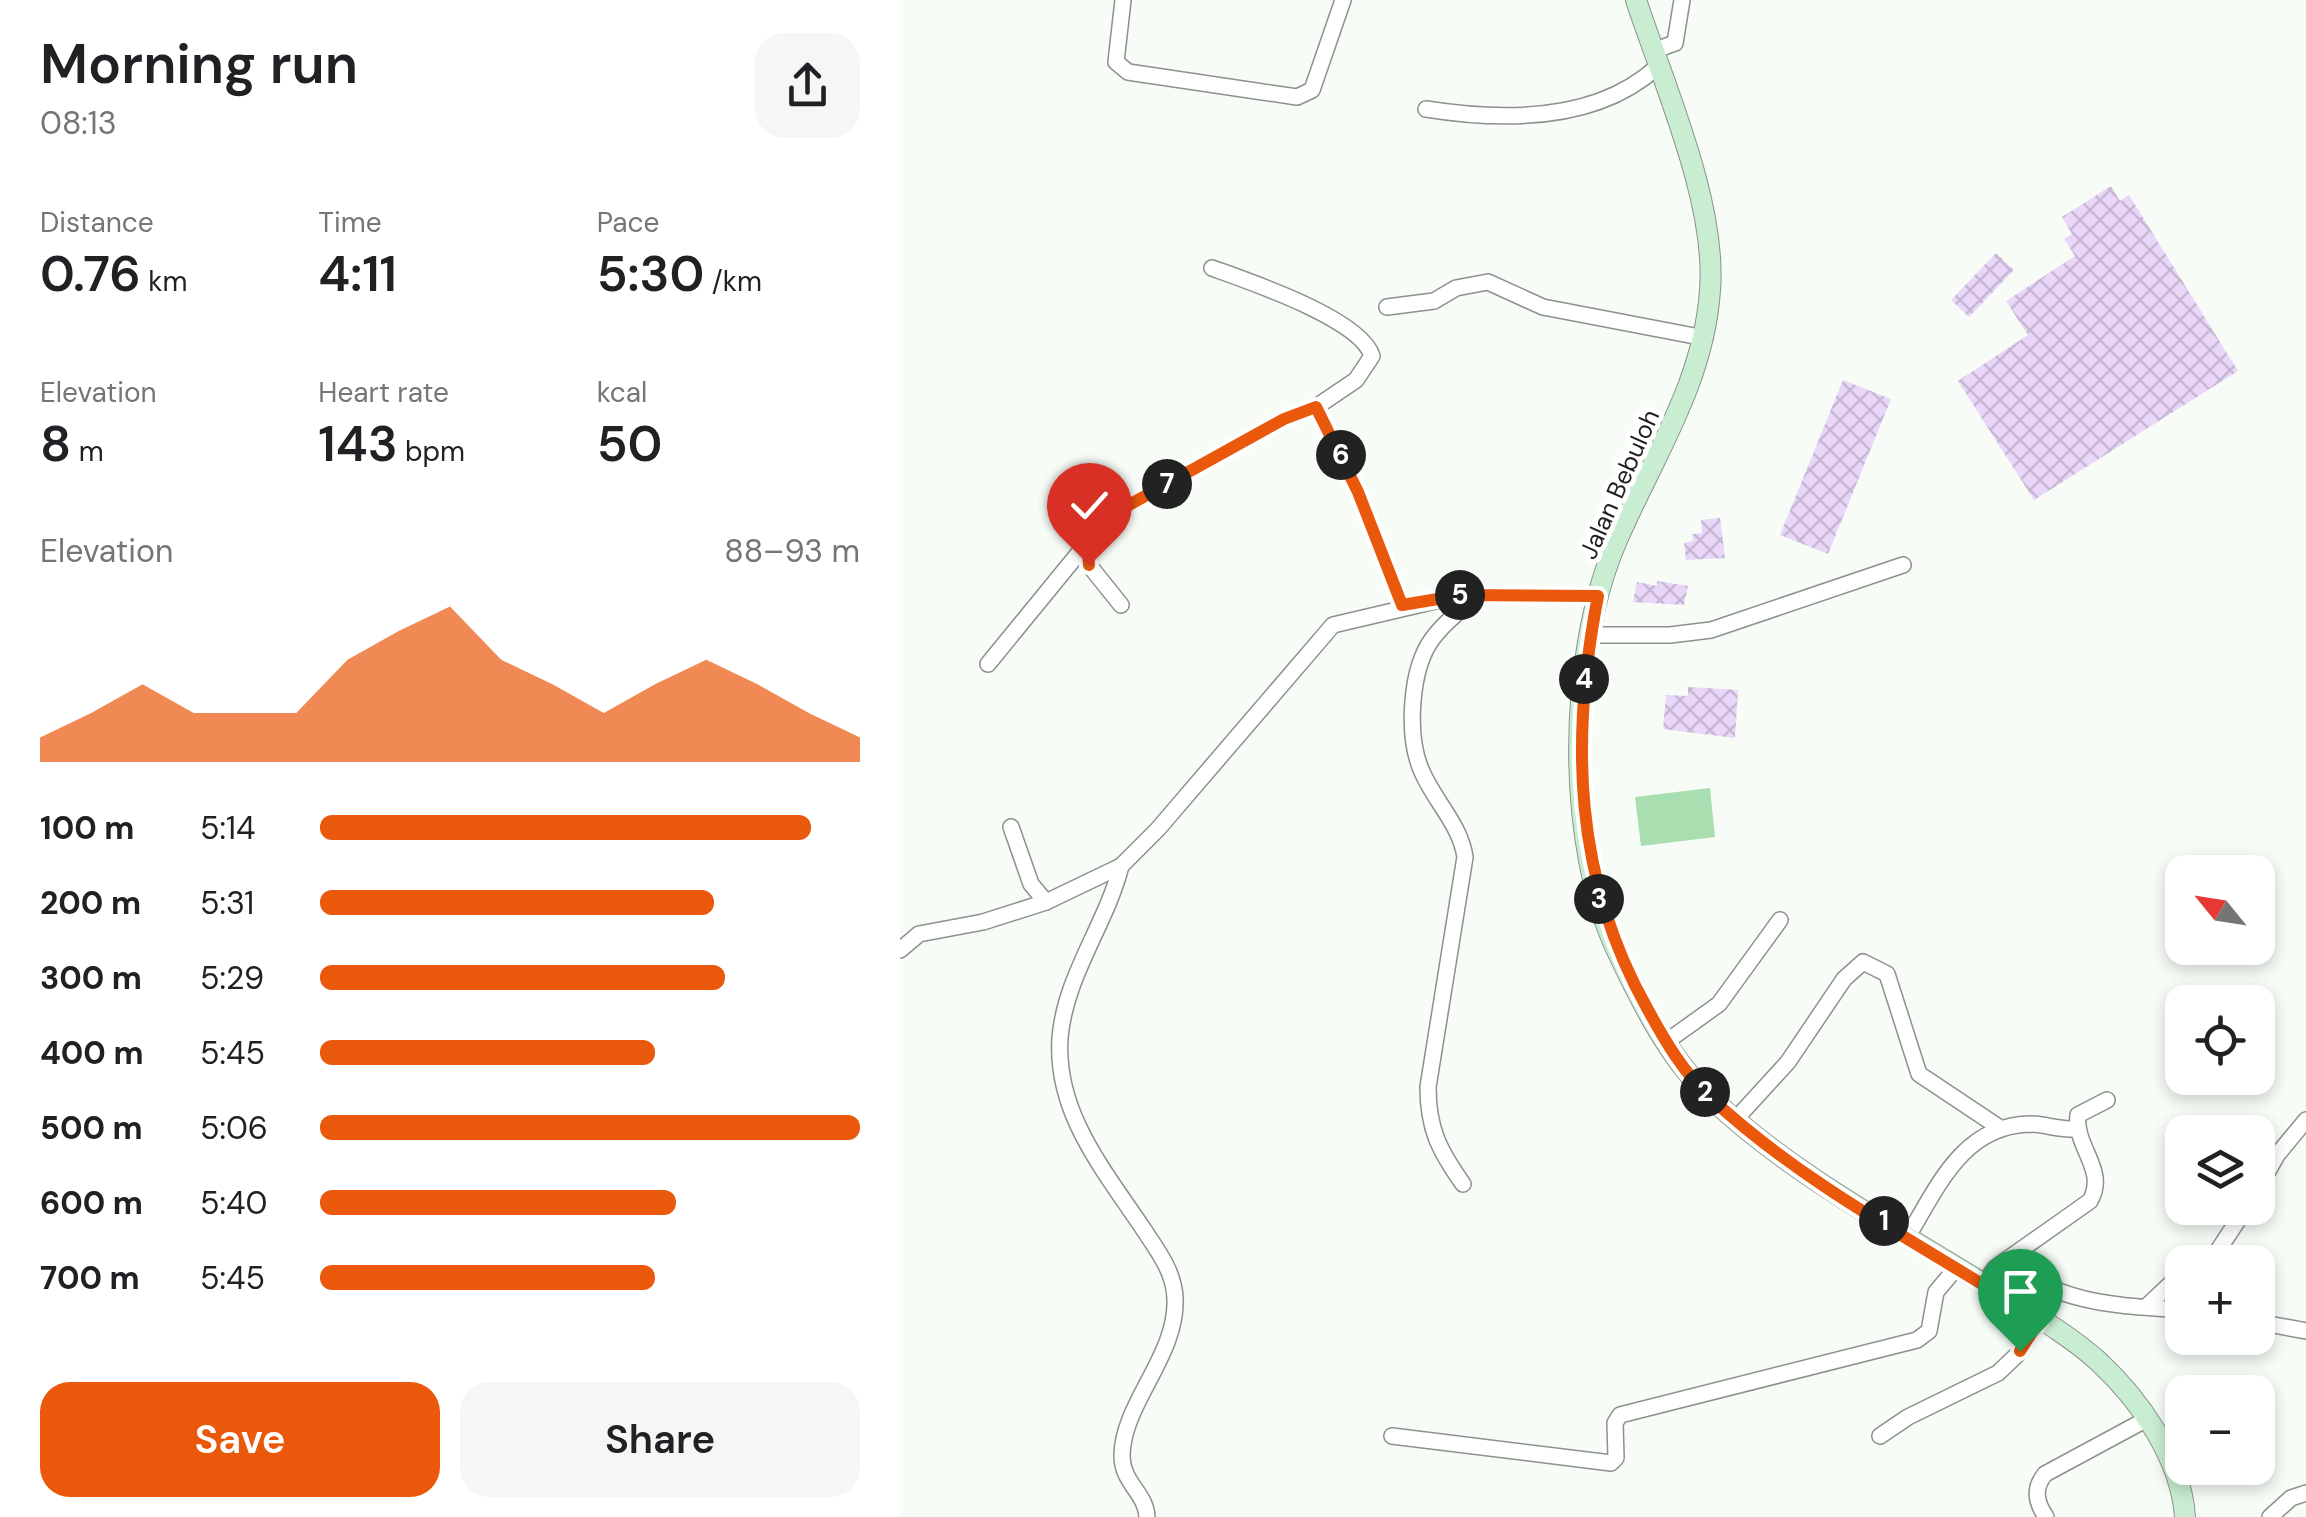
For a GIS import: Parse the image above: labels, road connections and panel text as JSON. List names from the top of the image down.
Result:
{
  "streets": {
    "main road": ["Jalan Bebuloh"]
  },
  "north": "top left",
  "page": {
    "heading": ["Morning run", "08:13"],
    "stats": [
      ["Distance", "0.76 km"],
      ["Time", "4:11"],
      ["Pace", "5:30 /km"],
      ["Elevation", "8 m"],
      ["Heart rate", "143 bpm"],
      ["kcal", "50"]
    ],
    "pins": [
      "6",
      "7",
      "5",
      "4",
      "3",
      "2",
      "1"
    ],
    "chart": ["Elevation", "88–93 m"],
    "list": [
      {
        "name": "100 m",
        "note": "5:14"
      },
      {
        "name": "200 m",
        "note": "5:31"
      },
      {
        "name": "300 m",
        "note": "5:29"
      },
      {
        "name": "400 m",
        "note": "5:45"
      },
      {
        "name": "500 m",
        "note": "5:06"
      },
      {
        "name": "600 m",
        "note": "5:40"
      },
      {
        "name": "700 m",
        "note": "5:45"
      }
    ],
    "map_buttons": ["+", "−"],
    "buttons": ["Save", "Share"]
  }
}
